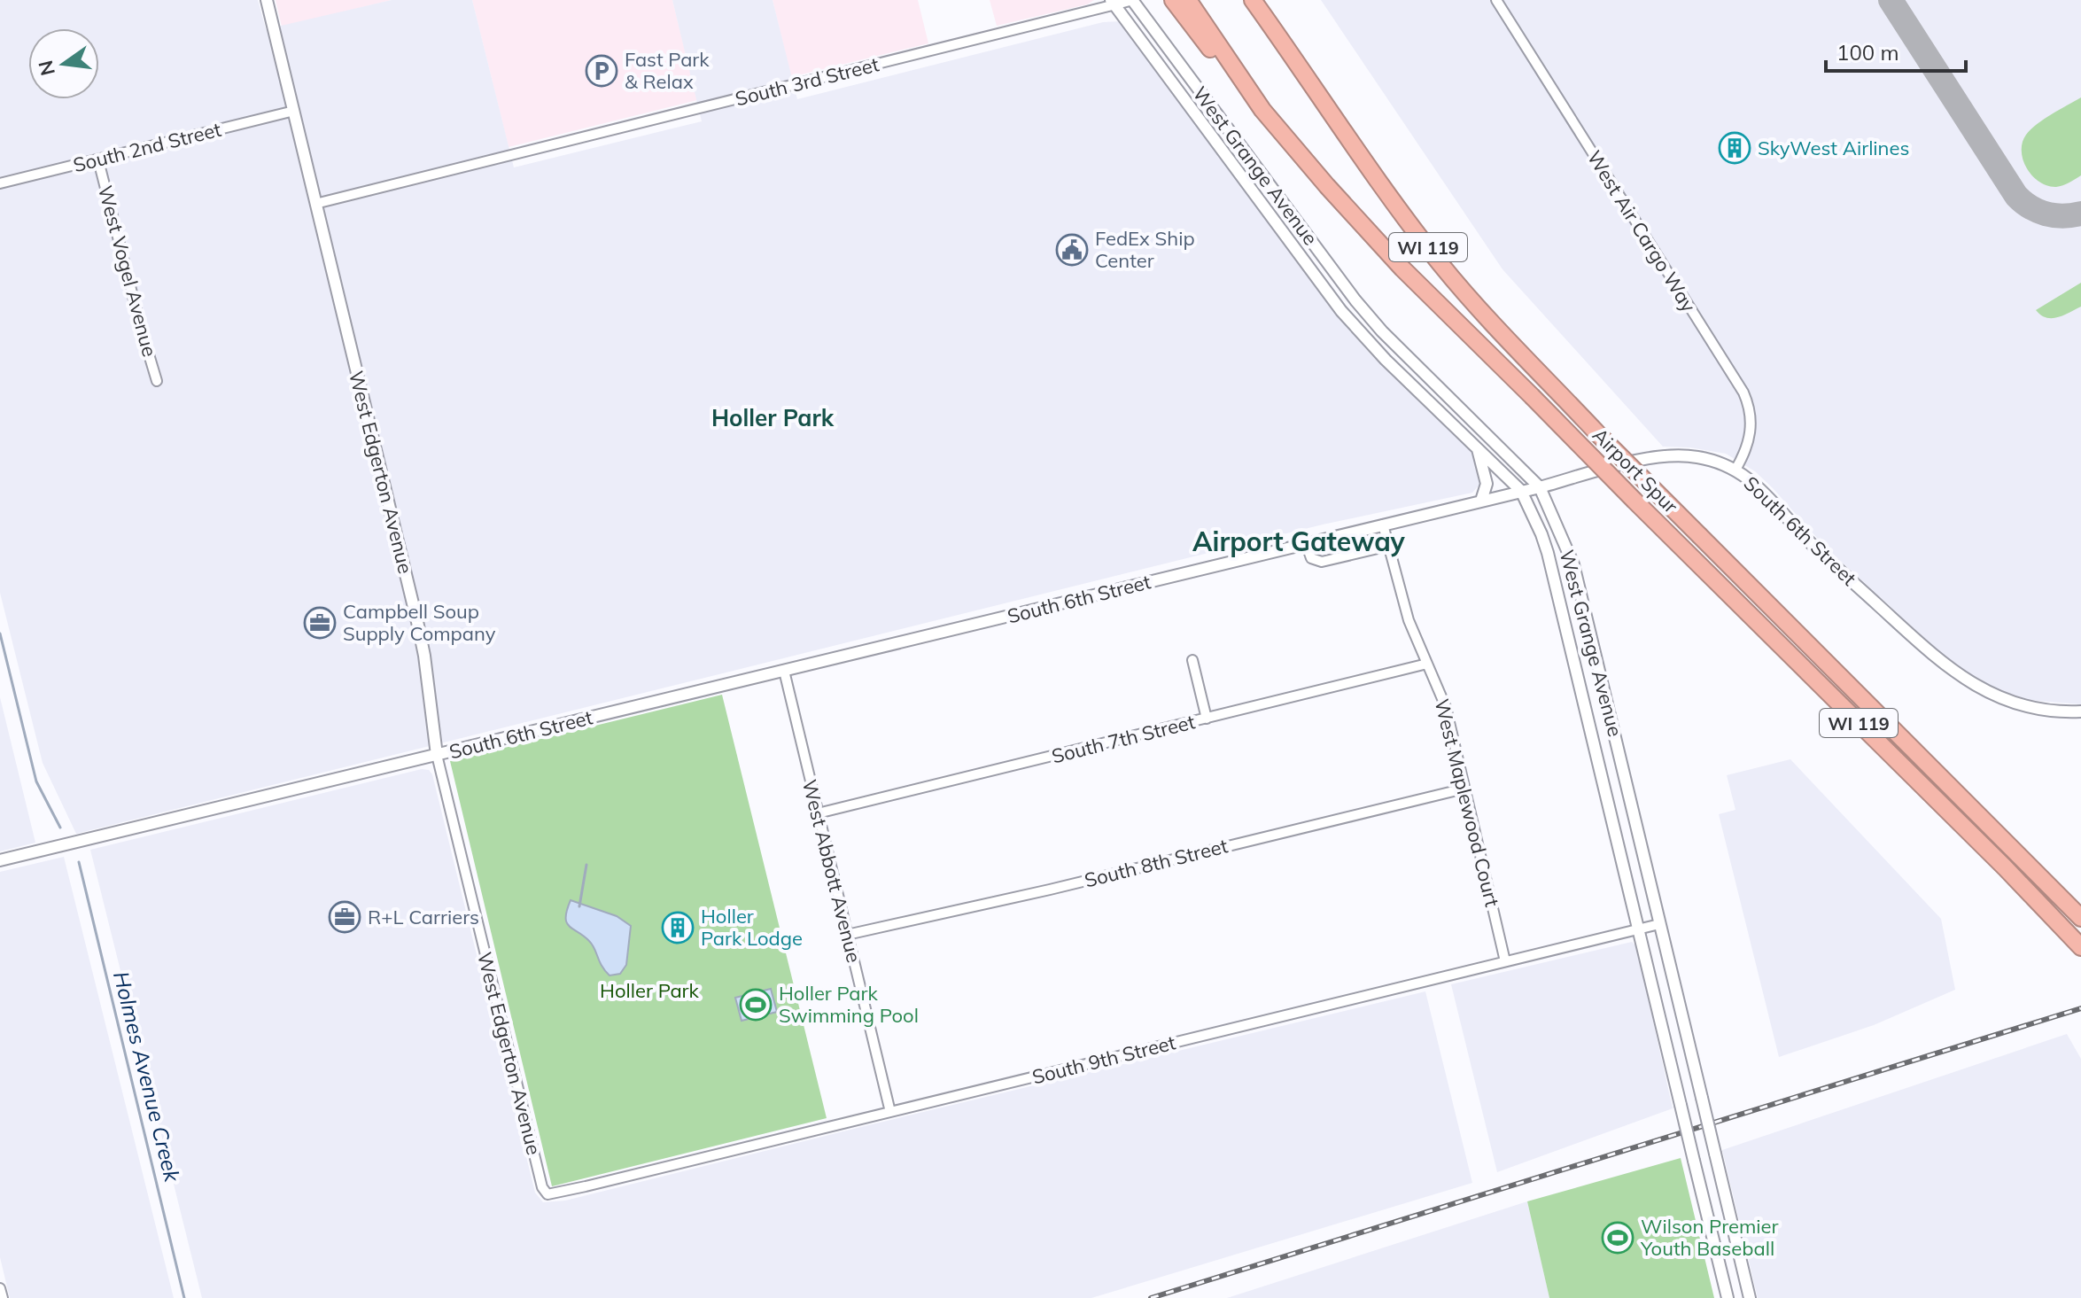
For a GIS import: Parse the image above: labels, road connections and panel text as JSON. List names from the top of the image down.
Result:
{
  "streets": {
    "highway": ["WI 119", "Airport Spur"],
    "street": [
      "South 3rd Street",
      "South 2nd Street",
      "West Grange Avenue",
      "West Air Cargo Way",
      "West Vogel Avenue",
      "West Edgerton Avenue",
      "South 6th Street",
      "South 7th Street",
      "West Maplewood Court",
      "South 8th Street",
      "West Abbott Avenue",
      "South 9th Street"
    ]
  },
  "crossings": [
    ["South 3rd Street", "West Grange Avenue"],
    ["South 3rd Street", "West Edgerton Avenue"],
    ["South 2nd Street", "West Vogel Avenue"],
    ["South 2nd Street", "West Edgerton Avenue"],
    ["West Grange Avenue", "South 6th Street"],
    ["West Grange Avenue", "South 9th Street"],
    ["West Air Cargo Way", "South 6th Street"],
    ["West Edgerton Avenue", "South 6th Street"],
    ["West Edgerton Avenue", "South 9th Street"],
    ["South 6th Street", "West Maplewood Court"],
    ["South 6th Street", "West Abbott Avenue"],
    ["South 7th Street", "West Maplewood Court"],
    ["South 7th Street", "West Abbott Avenue"],
    ["West Maplewood Court", "South 8th Street"],
    ["West Maplewood Court", "South 9th Street"],
    ["South 8th Street", "West Abbott Avenue"],
    ["West Abbott Avenue", "South 9th Street"]
  ],
  "districts": ["Holler Park", "Airport Gateway"],
  "water": ["Holmes Avenue Creek"],
  "parks": ["Holler Park"],
  "places": {
    "parking": ["Fast Park & Relax"],
    "building": ["SkyWest Airlines", "Holler Park Lodge"],
    "public building": ["FedEx Ship Center"],
    "office": ["Campbell Soup Supply Company", "R+L Carriers"],
    "sports": ["Holler Park Swimming Pool", "Wilson Premier Youth Baseball"]
  },
  "scale_bar": "100 m",
  "north": "left"
}
